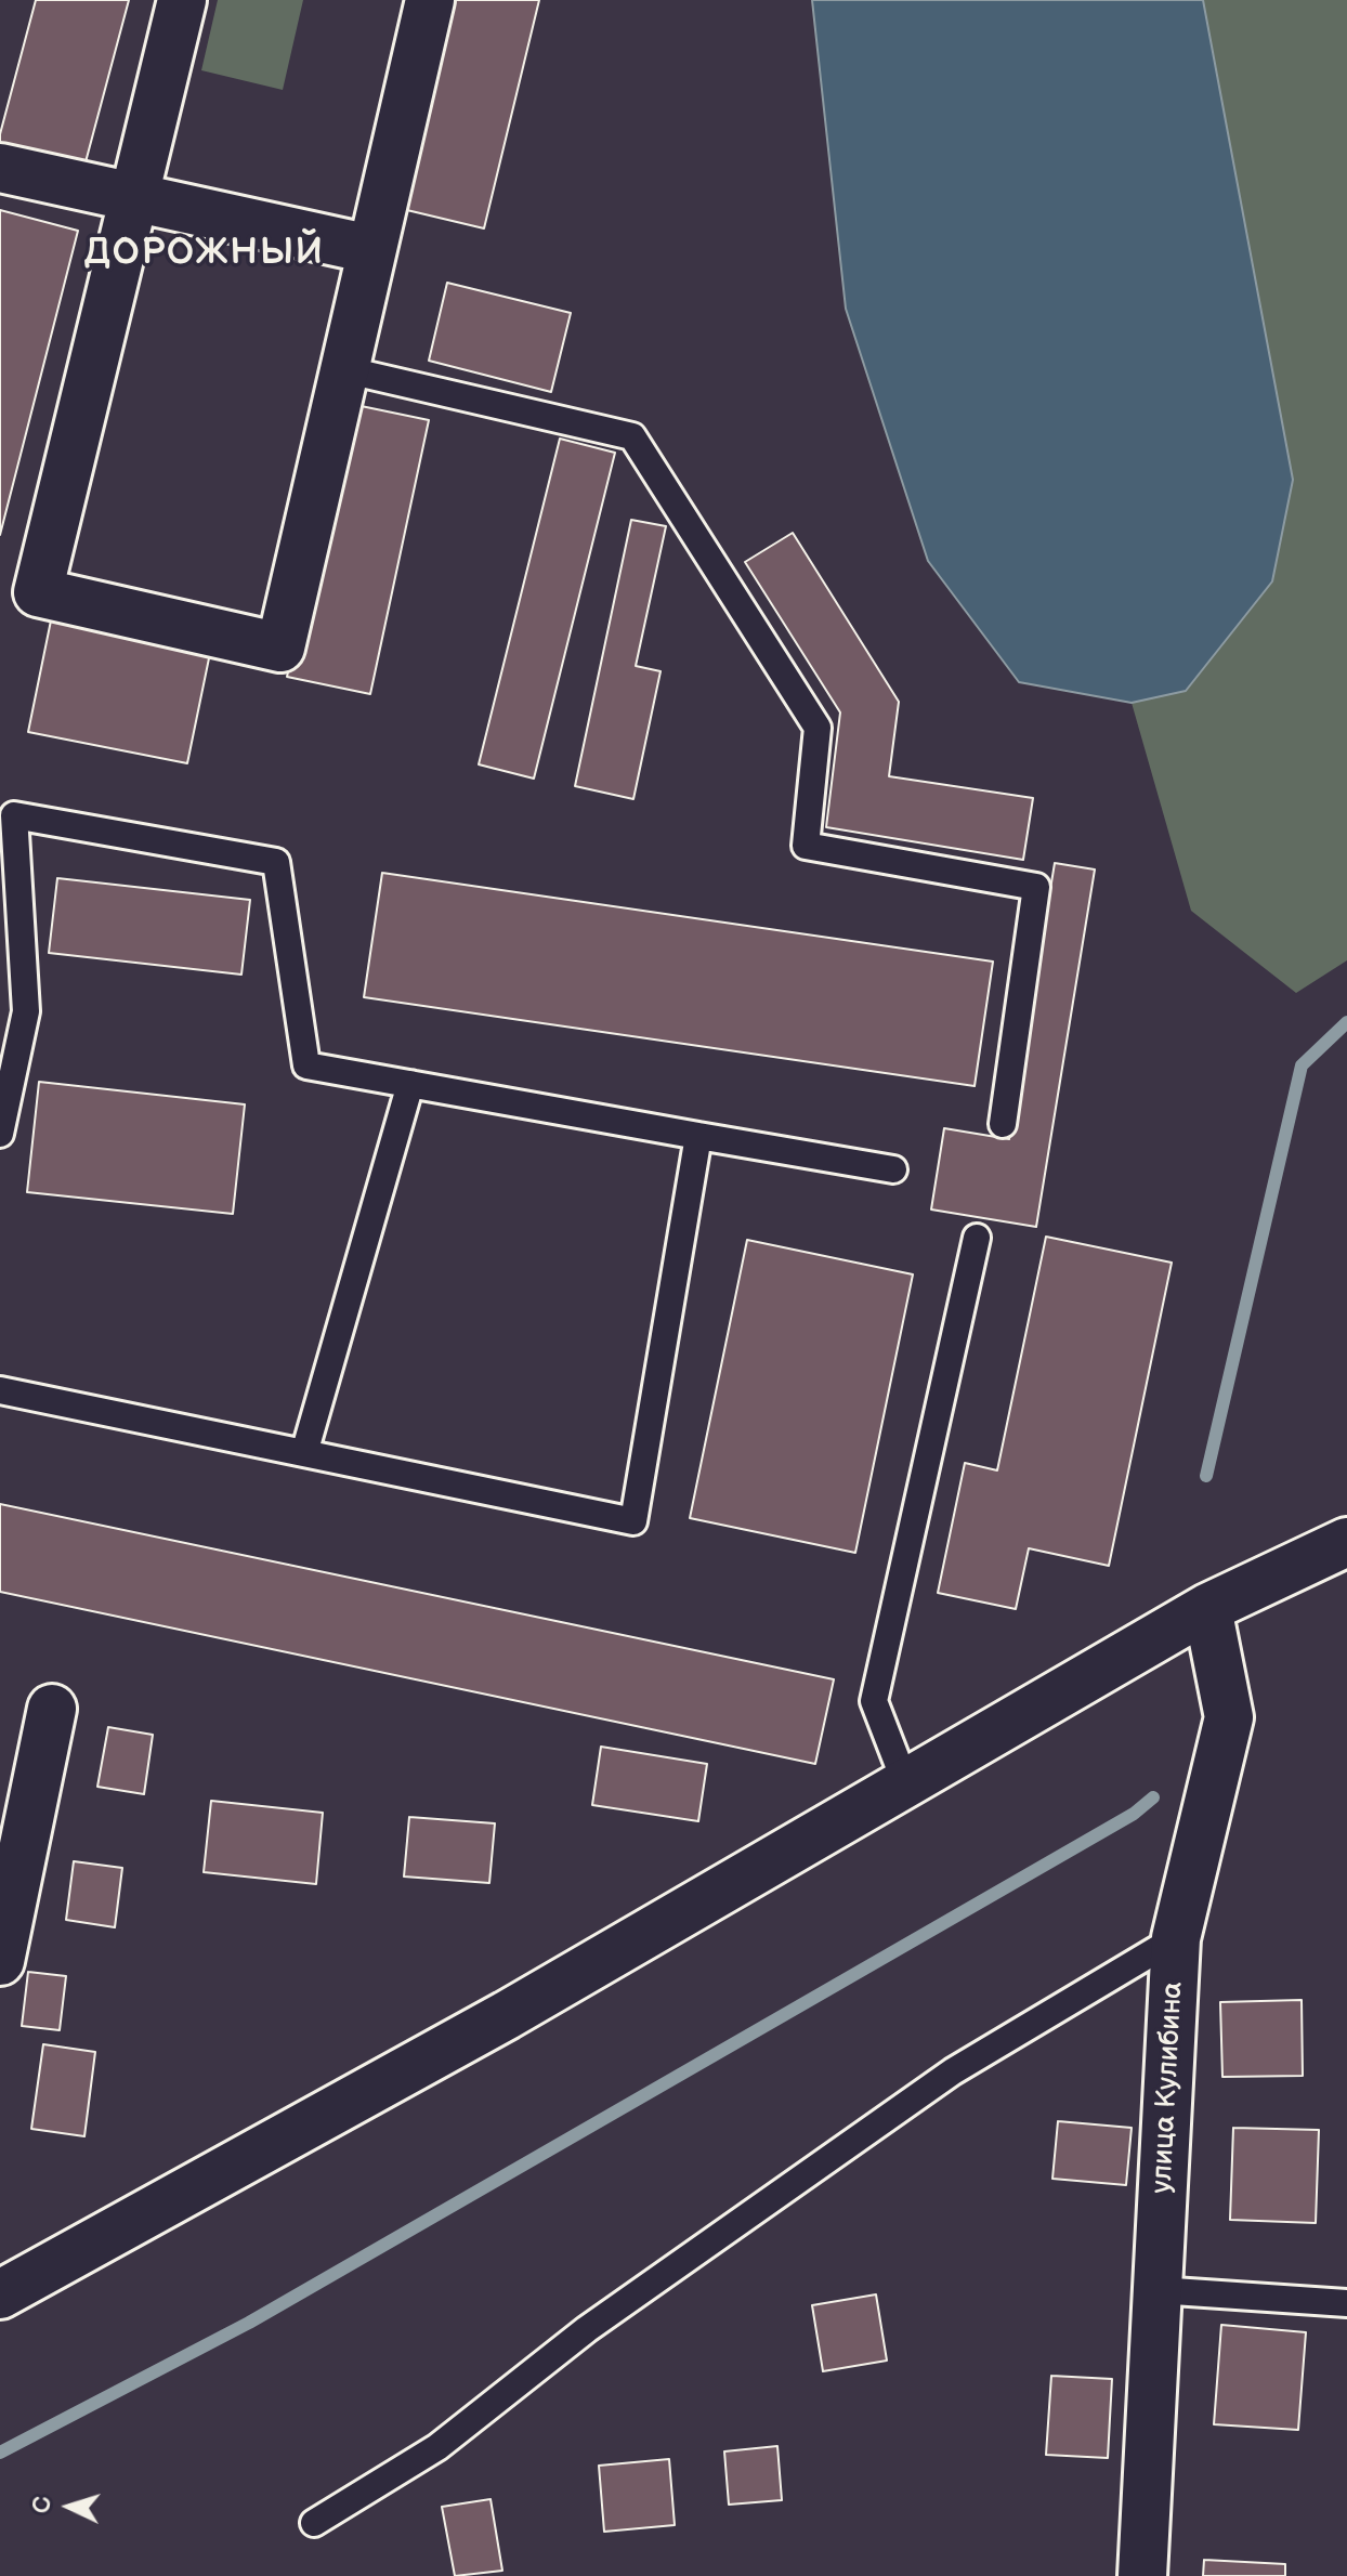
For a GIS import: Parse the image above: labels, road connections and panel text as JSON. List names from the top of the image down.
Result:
{
  "streets": {
    "street": ["улица Кулибина"]
  },
  "districts": ["ДОРОЖНЫЙ"],
  "north": "left"
}
